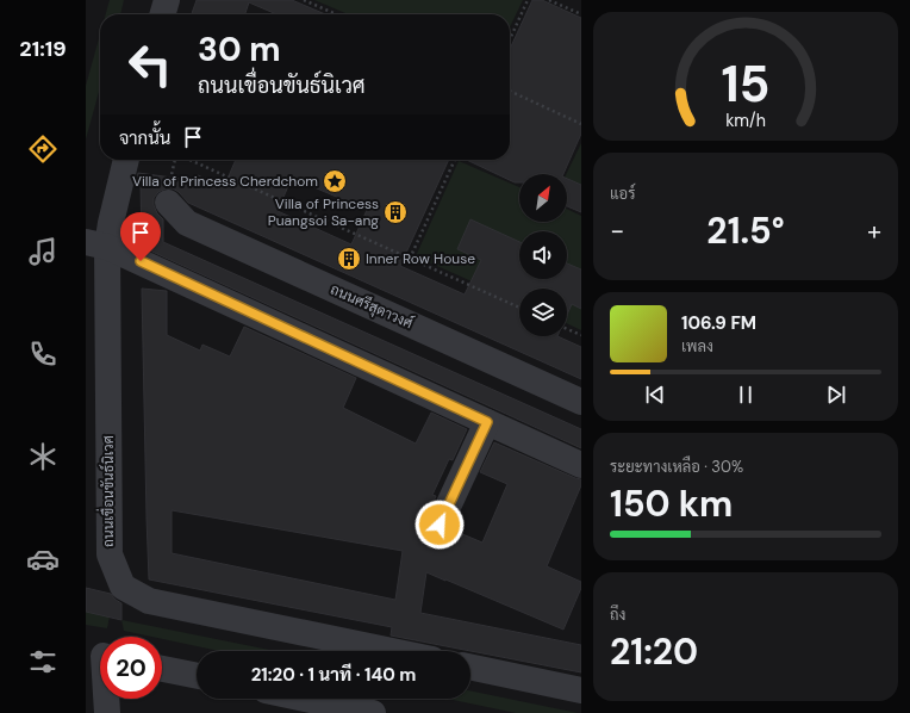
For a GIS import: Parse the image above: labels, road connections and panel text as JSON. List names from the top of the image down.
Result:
{
  "streets": {
    "street": ["ถนนศรีสุดาวงศ์", "ถนนเขื่อนขันธ์นิเวศ"]
  },
  "places": {
    "place": ["Villa of Princess Cherdchom"],
    "building": ["Villa of Princess Puangsoi Sa-ang", "Inner Row House"]
  },
  "north": "top right",
  "page": {
    "tabs": "21:19",
    "turn": ["30 m", "ถนนเขื่อนขันธ์นิเวศ"],
    "then": "จากนั้น",
    "tile": [
      "แอร์",
      ["ระยะทางเหลือ · 30%", "150 km"],
      ["ถึง", "21:20"]
    ],
    "heat": ["−", "21.5°", "+"],
    "song": ["106.9 FM", "เพลง"],
    "limit": "20",
    "trip": "21:20 · 1 นาที · 140 m",
    "gauge": ["15", "km/h"]
  }
}
